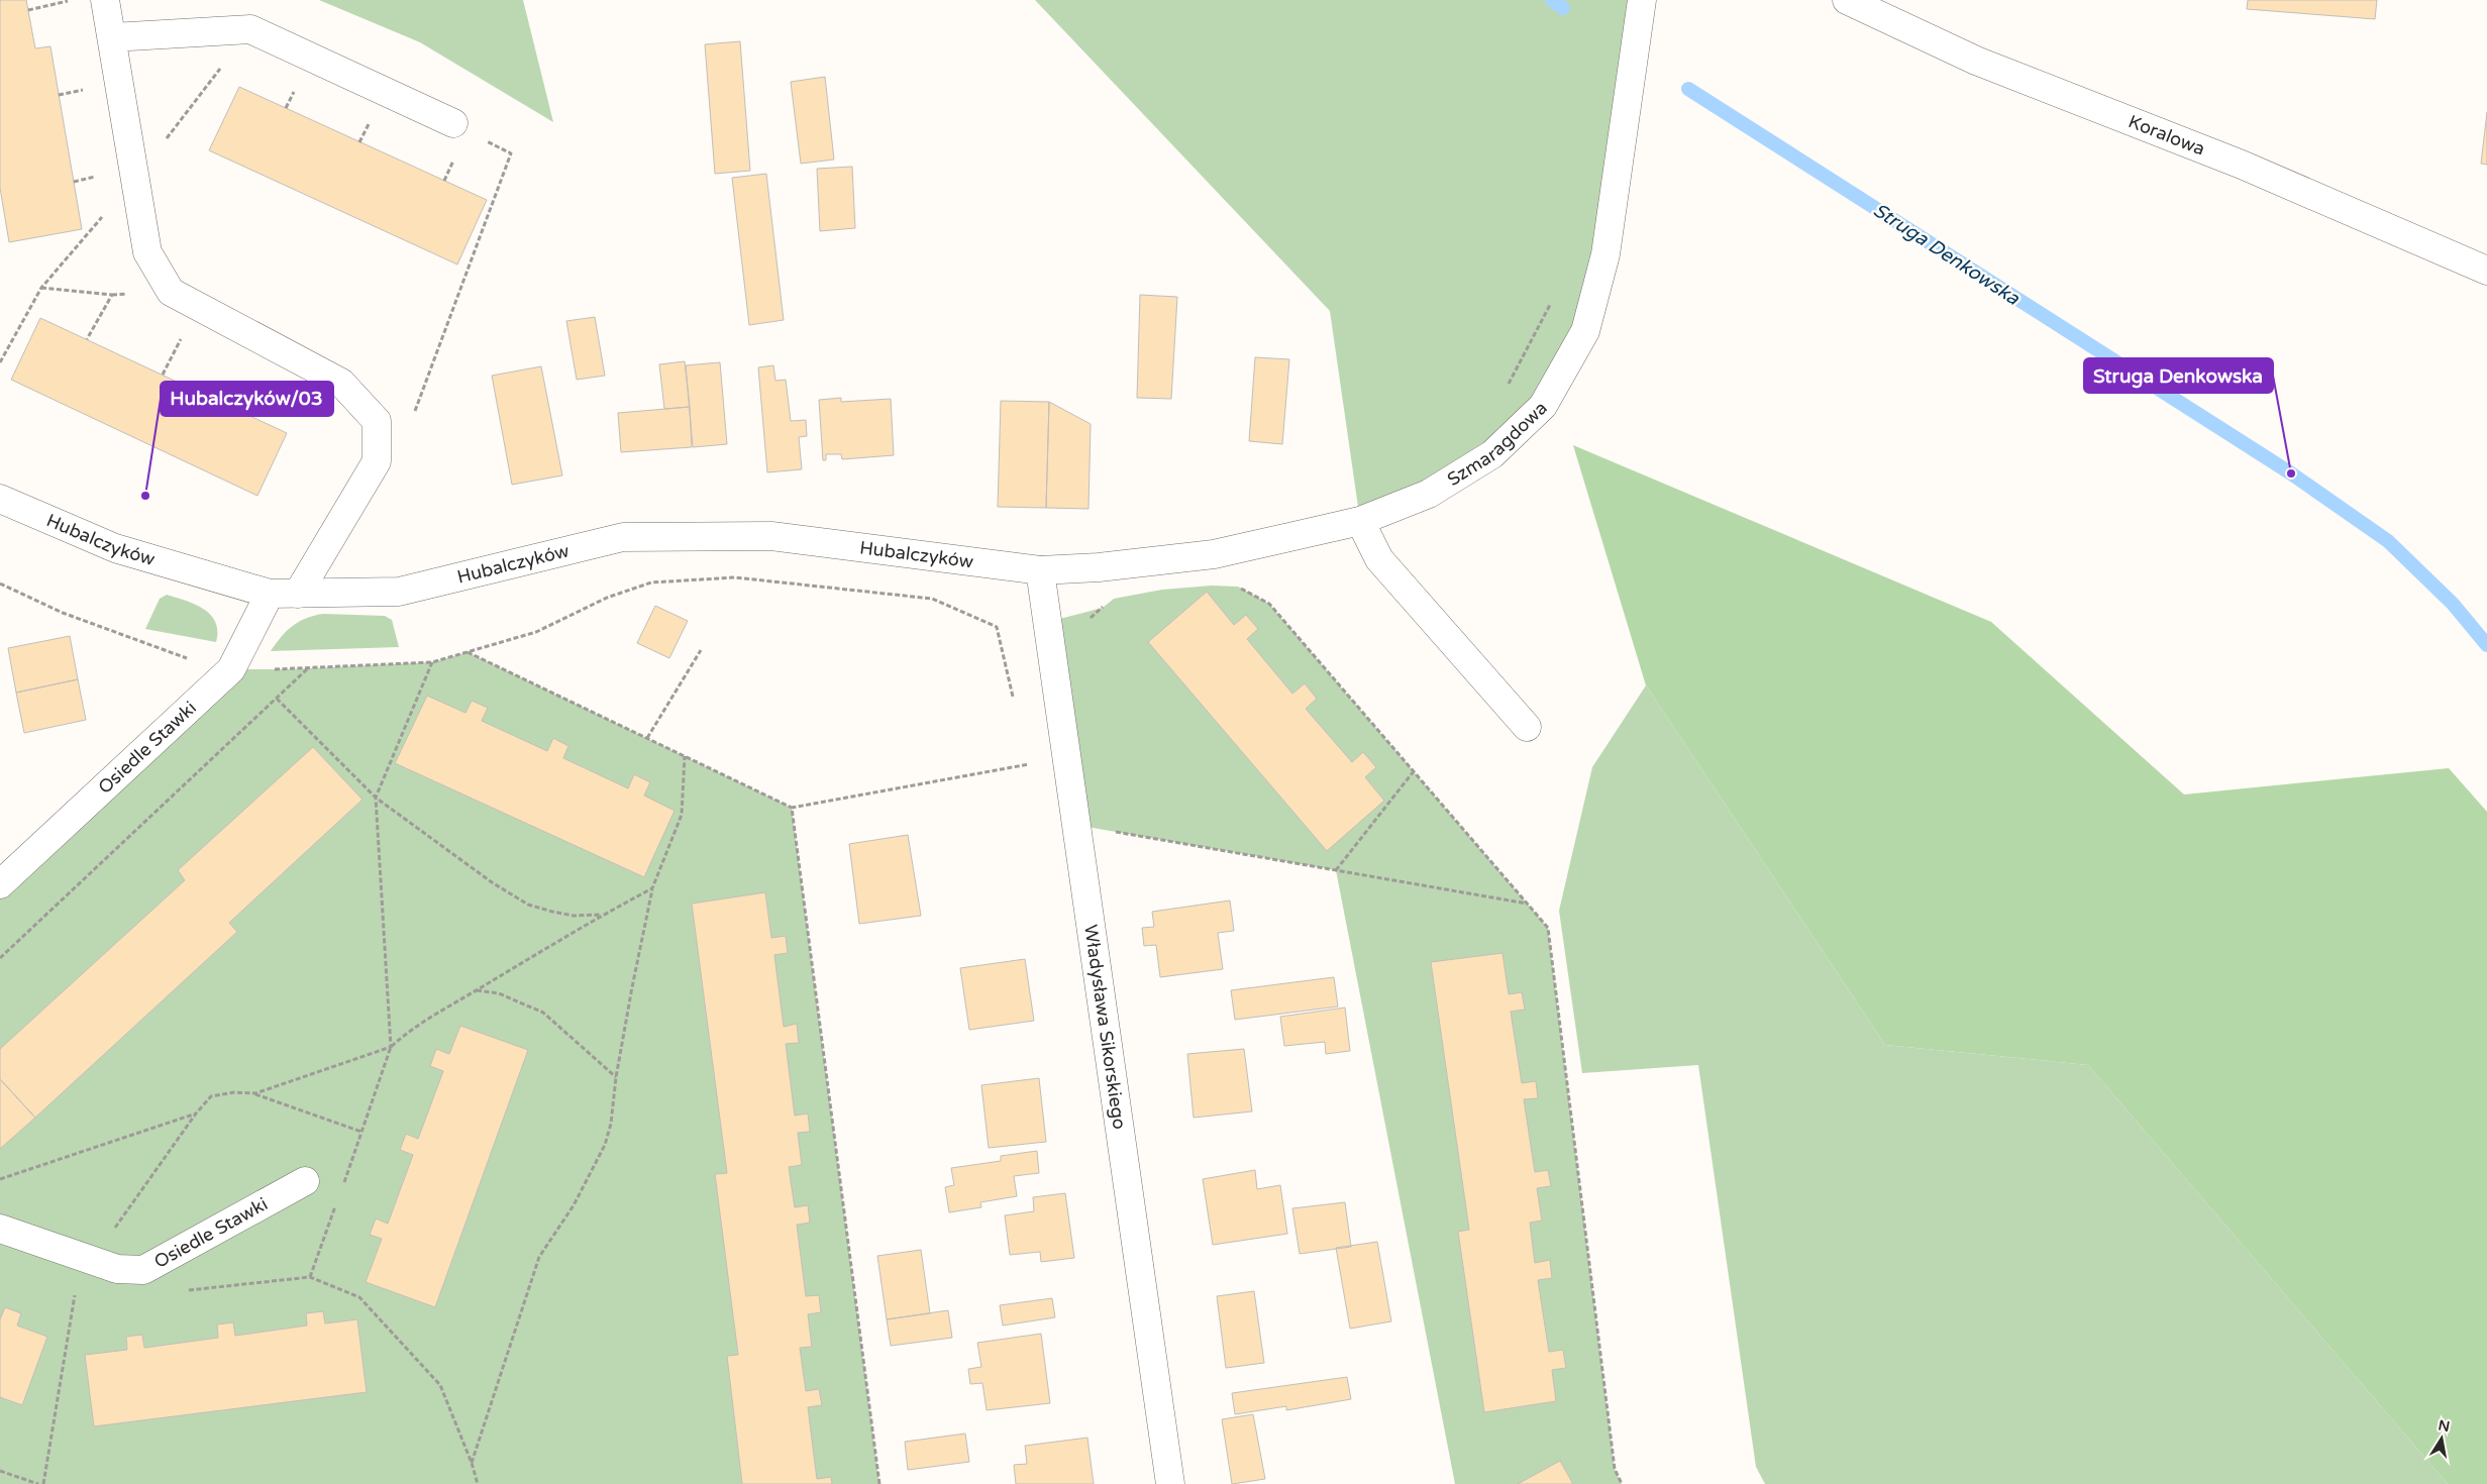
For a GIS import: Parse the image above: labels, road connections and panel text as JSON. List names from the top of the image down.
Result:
{
  "streets": {
    "street": [
      "Koralowa",
      "Szmaragdowa",
      "Hubalczyków",
      "Osiedle Stawki",
      "Władysława Sikorskiego"
    ]
  },
  "crossings": [
    ["Szmaragdowa", "Hubalczyków"],
    ["Szmaragdowa", "Władysława Sikorskiego"],
    ["Hubalczyków", "Osiedle Stawki"],
    ["Hubalczyków", "Władysława Sikorskiego"]
  ],
  "water": ["Struga Denkowska"],
  "places": ["Struga Denkowska", "Hubalczyków/03"],
  "north": "top"
}
